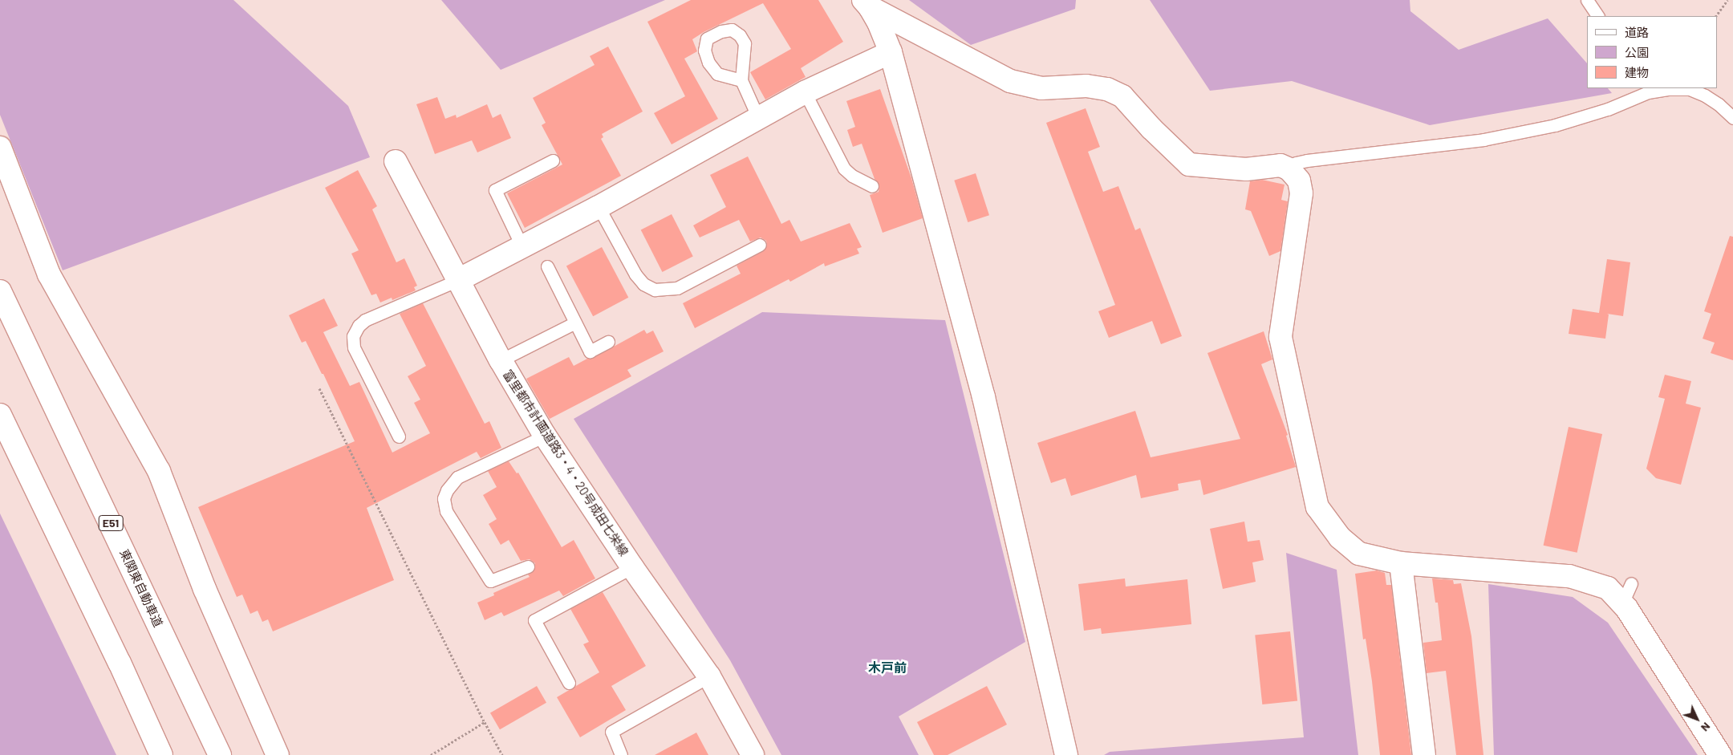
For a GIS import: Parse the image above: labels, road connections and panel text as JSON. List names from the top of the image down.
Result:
{
  "streets": {
    "main road": ["富里都市計画道路3・4・20号成田七栄線", "E51", "東関東自動車道"]
  },
  "districts": ["木戸前"],
  "legend": ["道路", "公園", "建物"],
  "north": "bottom right"
}
